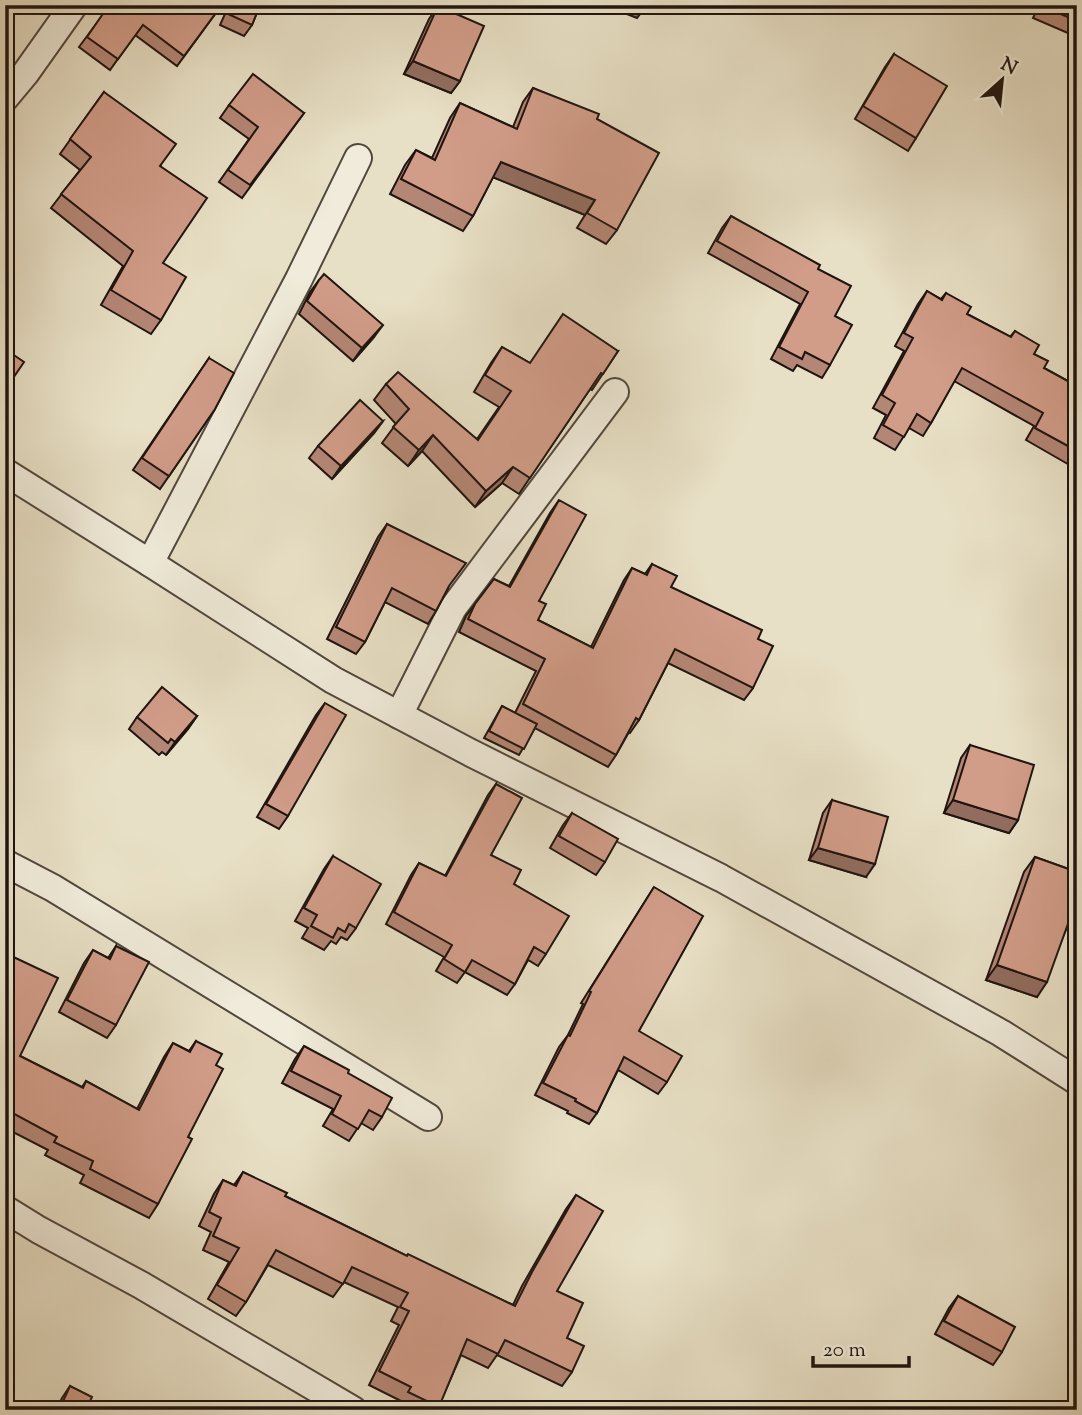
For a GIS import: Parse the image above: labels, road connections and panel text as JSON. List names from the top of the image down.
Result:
{
  "scale_bar": "20 m",
  "north": "top right"
}
